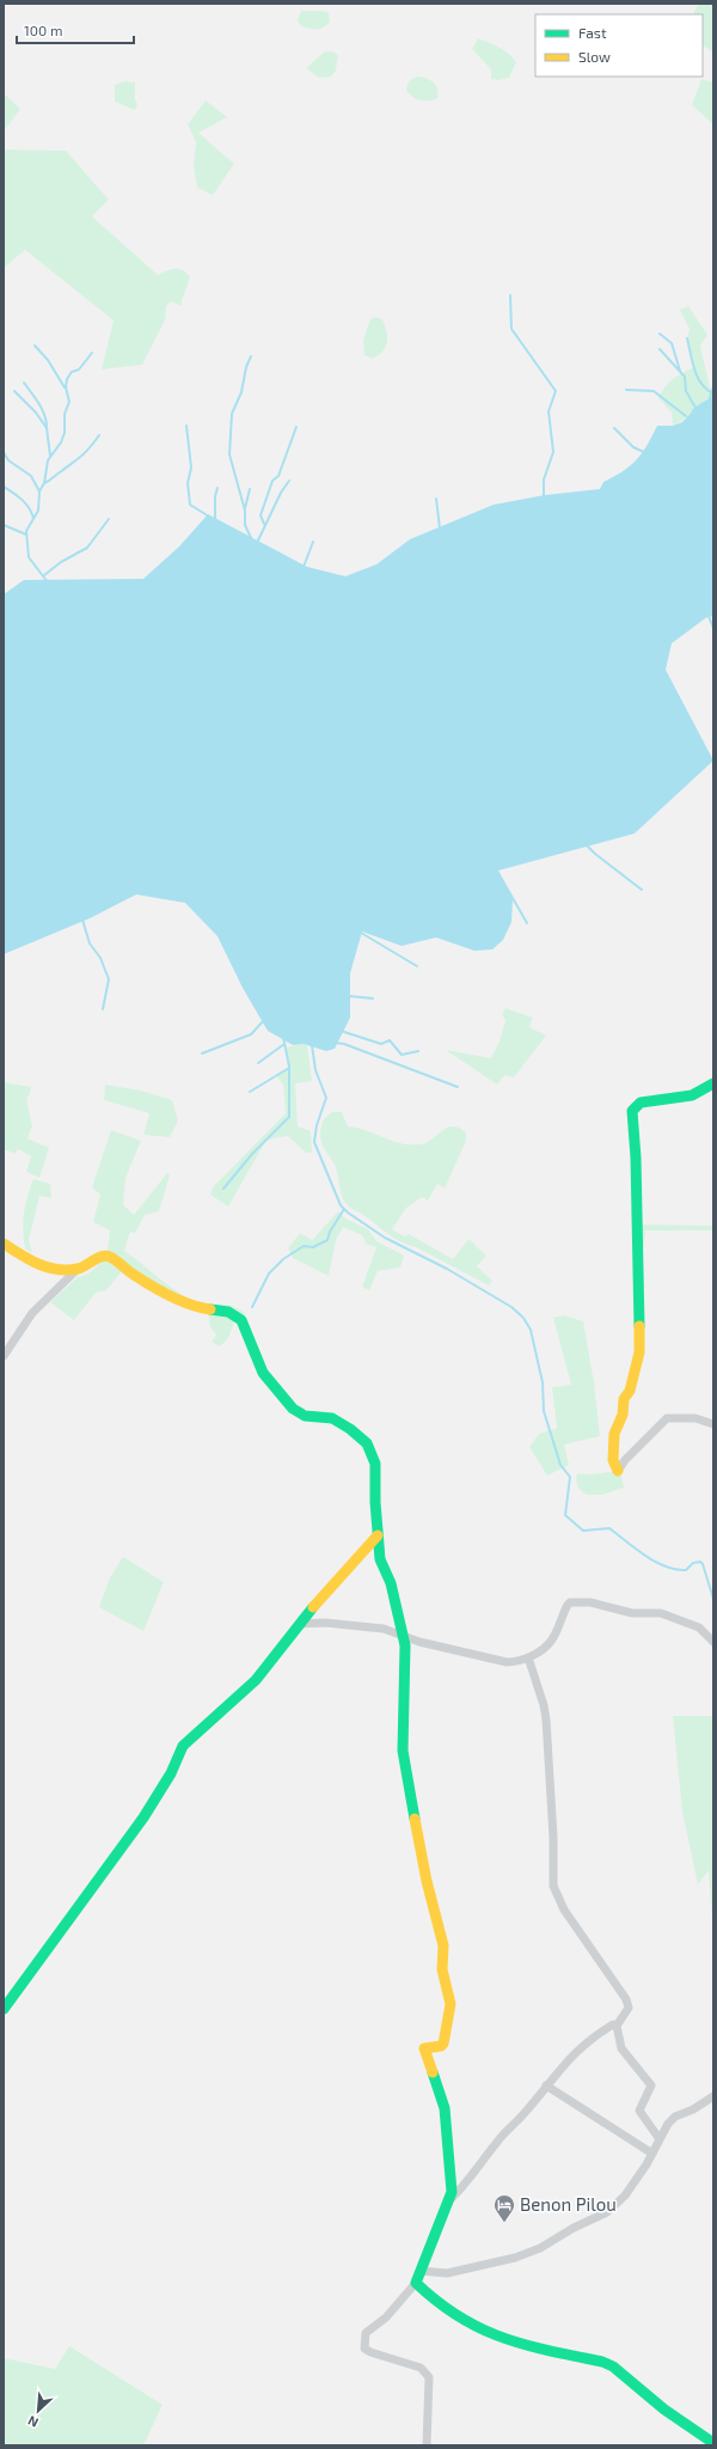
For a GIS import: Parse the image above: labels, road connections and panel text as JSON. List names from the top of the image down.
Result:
{
  "places": {
    "hotel": ["Benon Pilou"]
  },
  "legend": ["Fast", "Slow"],
  "scale_bar": "100 m",
  "north": "bottom left"
}
